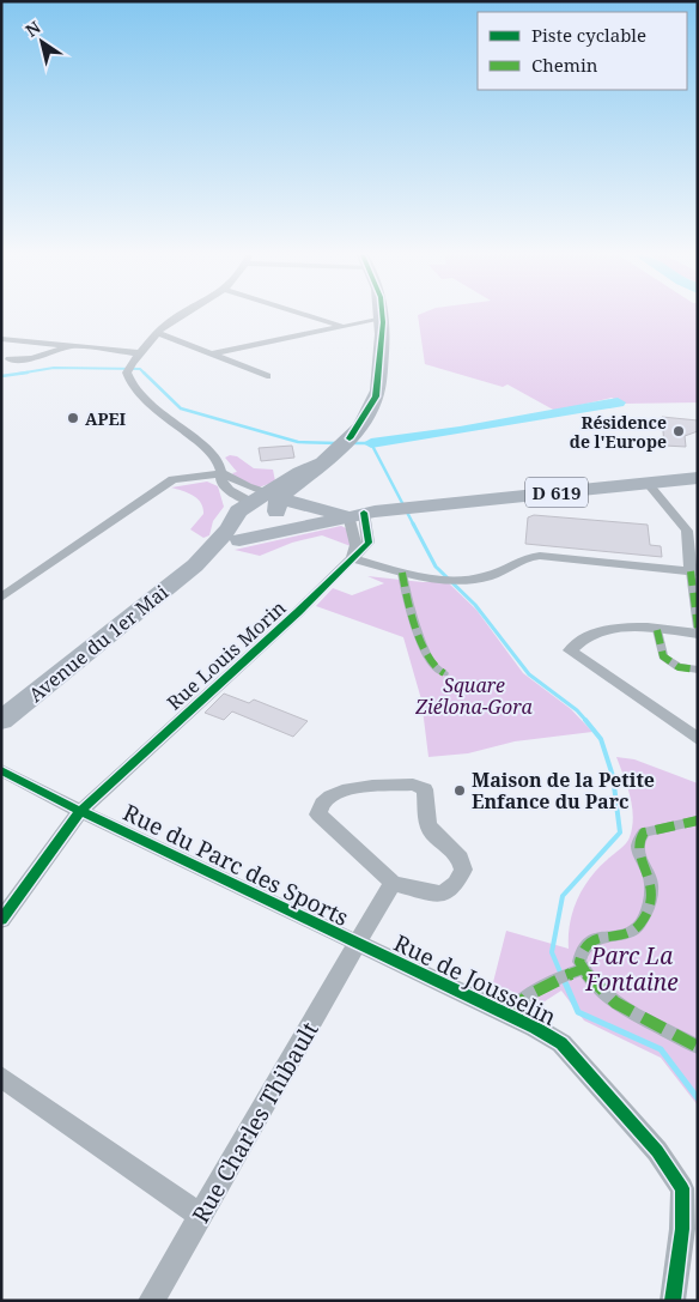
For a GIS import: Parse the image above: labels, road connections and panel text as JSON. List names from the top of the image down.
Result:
{
  "streets": {
    "main road": ["D 619", "Avenue du 1er Mai"],
    "street": [
      "Rue Louis Morin",
      "Rue du Parc des Sports",
      "Rue de Jousselin",
      "Rue Charles Thibault"
    ]
  },
  "crossings": [
    ["D 619", "Rue Louis Morin"],
    ["Rue Louis Morin", "Rue du Parc des Sports"],
    ["Rue du Parc des Sports", "Rue de Jousselin"],
    ["Rue du Parc des Sports", "Rue Charles Thibault"],
    ["Rue de Jousselin", "Rue Charles Thibault"]
  ],
  "parks": ["Square Ziélona-Gora", "Parc La Fontaine"],
  "places": ["APEI", "Résidence de l'Europe", "Maison de la Petite Enfance du Parc"],
  "legend": ["Piste cyclable", "Chemin"],
  "north": "top left"
}
